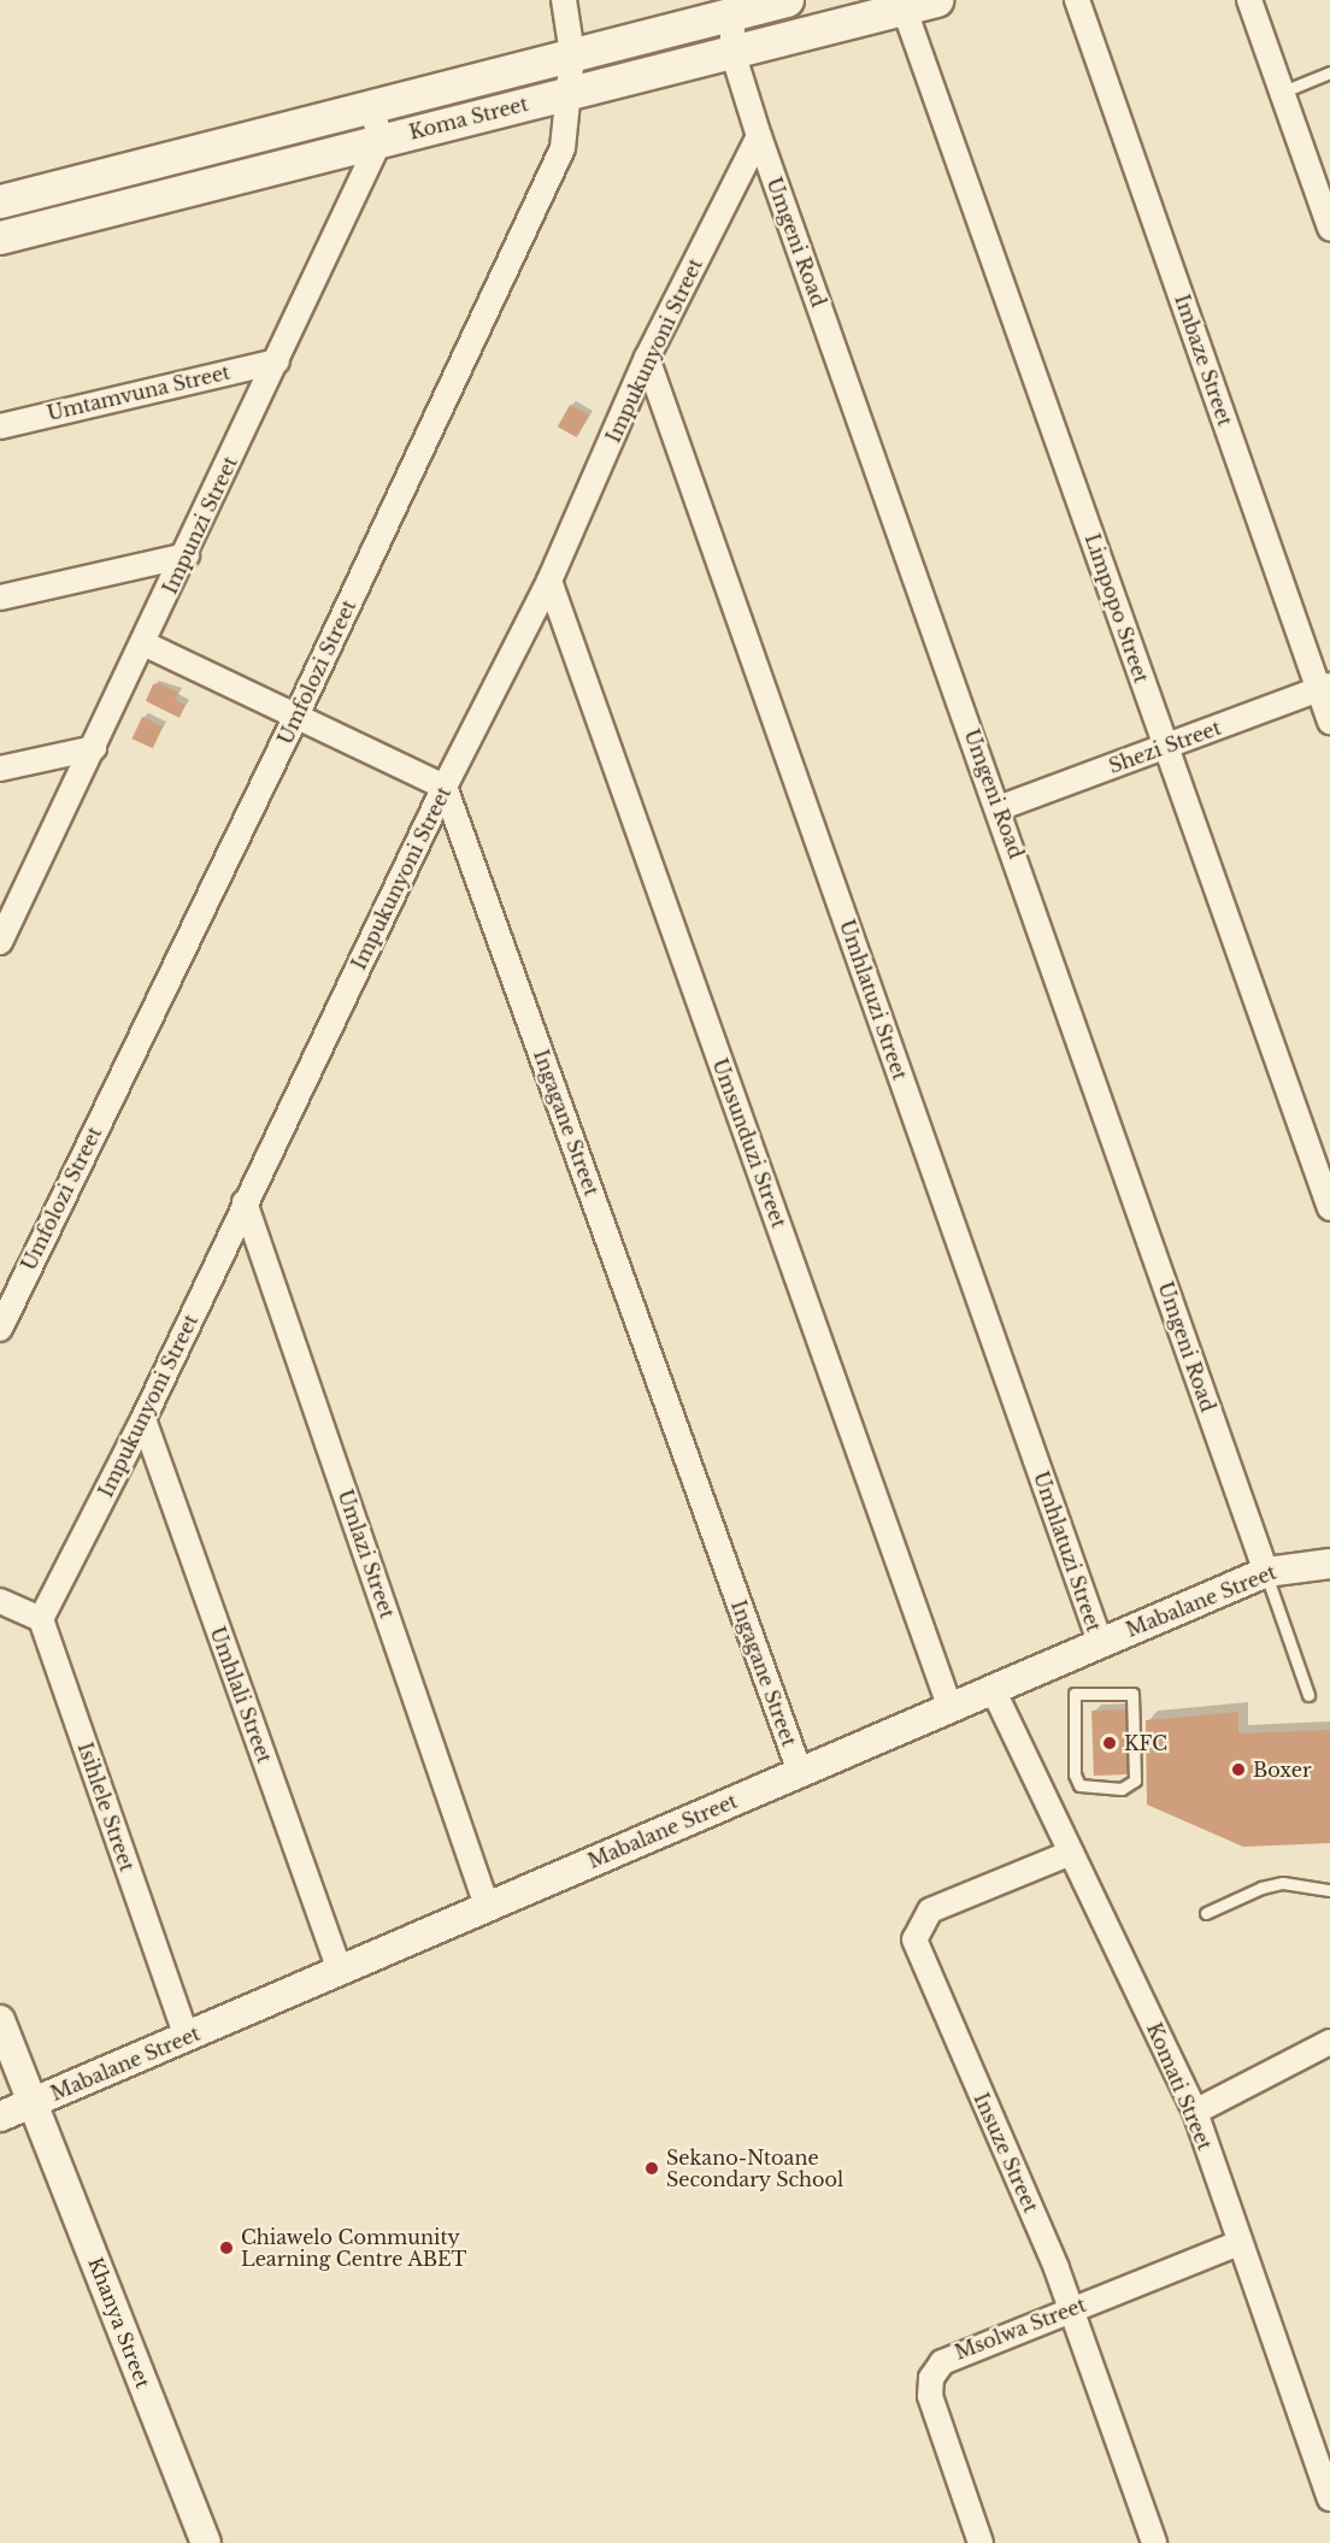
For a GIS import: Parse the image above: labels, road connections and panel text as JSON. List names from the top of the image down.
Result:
{
  "streets": {
    "main road": ["Koma Street"],
    "street": [
      "Umgeni Road",
      "Impukunyoni Street",
      "Imbaze Street",
      "Umtamvuna Street",
      "Impunzi Street",
      "Limpopo Street",
      "Umfolozi Street",
      "Shezi Street",
      "Umhlatuzi Street",
      "Ingagane Street",
      "Umsunduzi Street",
      "Umlazi Street",
      "Mabalane Street",
      "Umhlali Street",
      "Isihlele Street",
      "Komati Street",
      "Insuze Street",
      "Khanya Street",
      "Msolwa Street"
    ]
  },
  "crossings": [
    ["Koma Street", "Umgeni Road"],
    ["Koma Street", "Impunzi Street"],
    ["Koma Street", "Limpopo Street"],
    ["Koma Street", "Umfolozi Street"],
    ["Umgeni Road", "Impukunyoni Street"],
    ["Umgeni Road", "Shezi Street"],
    ["Umgeni Road", "Mabalane Street"],
    ["Impukunyoni Street", "Umhlatuzi Street"],
    ["Impukunyoni Street", "Ingagane Street"],
    ["Impukunyoni Street", "Umsunduzi Street"],
    ["Impukunyoni Street", "Umlazi Street"],
    ["Impukunyoni Street", "Umhlali Street"],
    ["Impukunyoni Street", "Isihlele Street"],
    ["Imbaze Street", "Shezi Street"],
    ["Umtamvuna Street", "Impunzi Street"],
    ["Limpopo Street", "Shezi Street"],
    ["Umhlatuzi Street", "Mabalane Street"],
    ["Ingagane Street", "Mabalane Street"],
    ["Umsunduzi Street", "Mabalane Street"],
    ["Umlazi Street", "Mabalane Street"],
    ["Mabalane Street", "Umhlali Street"],
    ["Mabalane Street", "Isihlele Street"],
    ["Mabalane Street", "Komati Street"],
    ["Mabalane Street", "Khanya Street"],
    ["Komati Street", "Insuze Street"],
    ["Komati Street", "Msolwa Street"],
    ["Insuze Street", "Msolwa Street"]
  ],
  "places": [
    "KFC",
    "Boxer",
    "Sekano-Ntoane Secondary School",
    "Chiawelo Community Learning Centre ABET"
  ]
}
